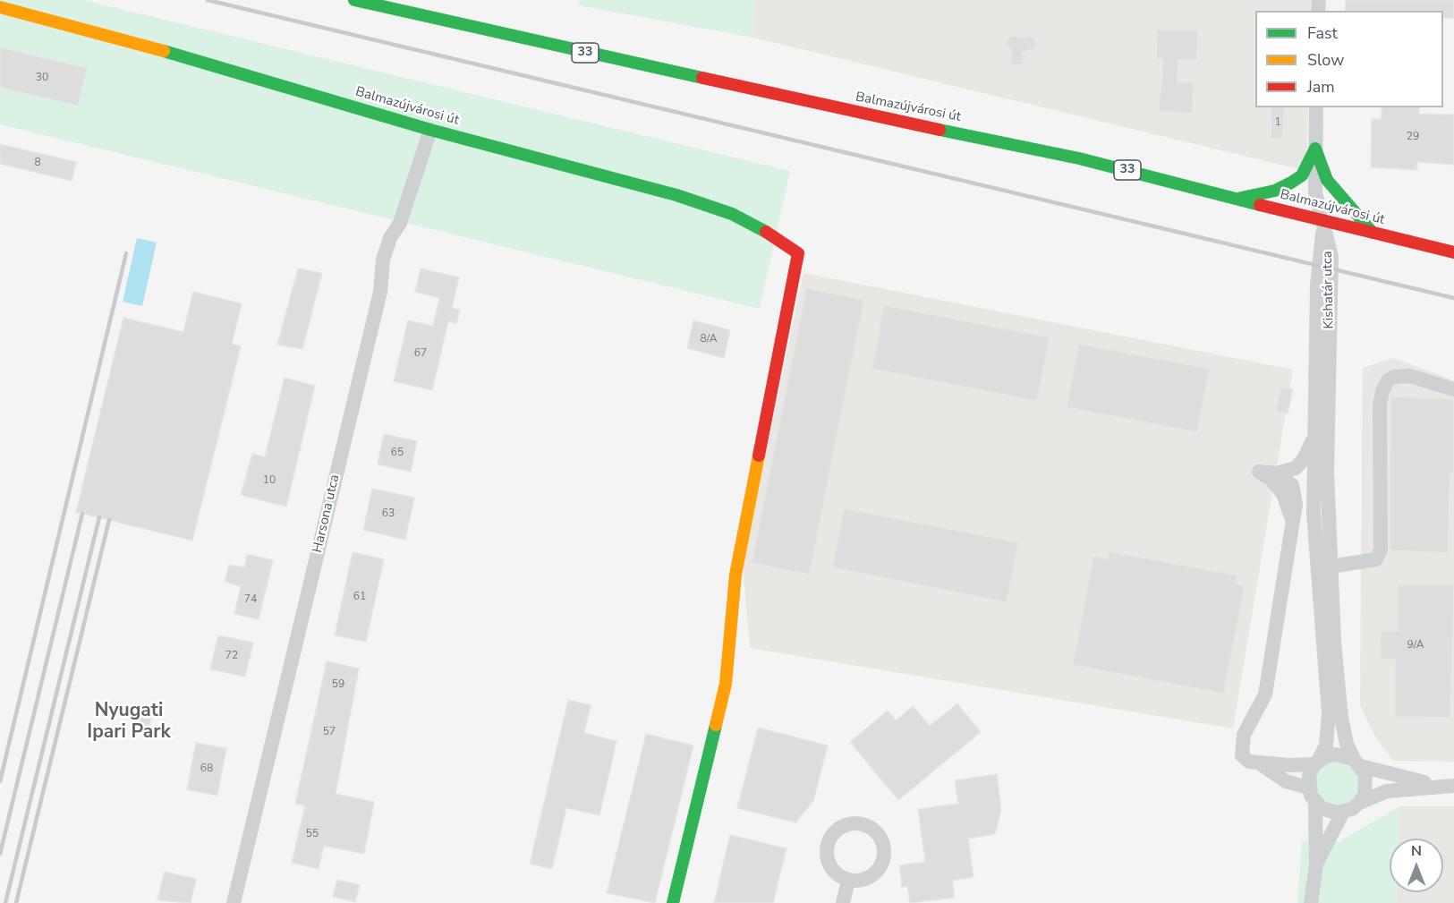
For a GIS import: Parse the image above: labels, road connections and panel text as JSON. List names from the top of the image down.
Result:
{
  "streets": {
    "street": [
      "33",
      "Balmazújvárosi út",
      "Kishatár utca",
      "Harsona utca"
    ]
  },
  "crossings": [
    ["Balmazújvárosi út", "Kishatár utca"],
    ["Balmazújvárosi út", "Harsona utca"]
  ],
  "districts": ["Nyugati Ipari Park"],
  "house_numbers": [
    "30",
    "1",
    "29",
    "8",
    "8/A",
    "67",
    "65",
    "10",
    "63",
    "61",
    "74",
    "9/A",
    "72",
    "59",
    "57",
    "68",
    "55"
  ],
  "legend": ["Fast", "Slow", "Jam"],
  "north": "top"
}
